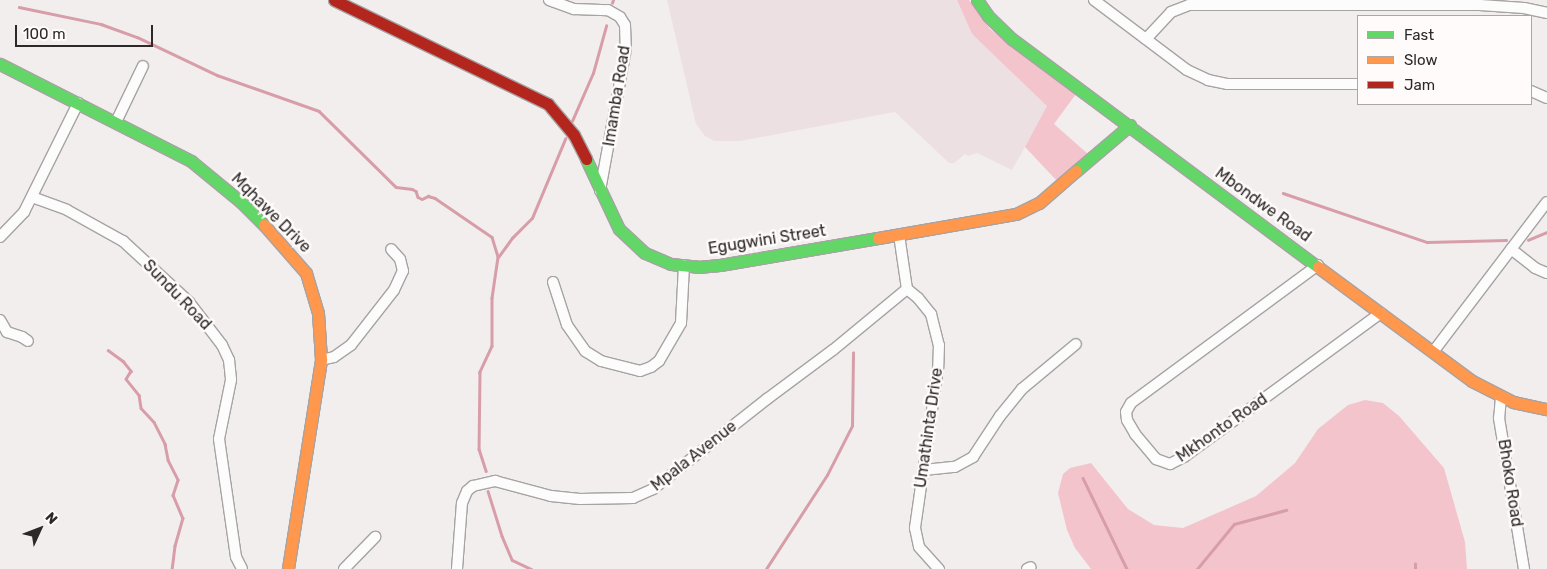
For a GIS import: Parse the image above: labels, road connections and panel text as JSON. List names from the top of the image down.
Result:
{
  "streets": {
    "street": [
      "Imamba Road",
      "Mbondwe Road",
      "Mqhawe Drive",
      "Egugwini Street",
      "Sundu Road",
      "Umathinta Drive",
      "Mkhonto Road",
      "Mpala Avenue",
      "Bhoko Road"
    ]
  },
  "crossings": [
    ["Imamba Road", "Egugwini Street"],
    ["Mbondwe Road", "Egugwini Street"],
    ["Mbondwe Road", "Mkhonto Road"],
    ["Mbondwe Road", "Bhoko Road"],
    ["Umathinta Drive", "Mpala Avenue"]
  ],
  "legend": ["Fast", "Slow", "Jam"],
  "scale_bar": "100 m",
  "north": "top right"
}
